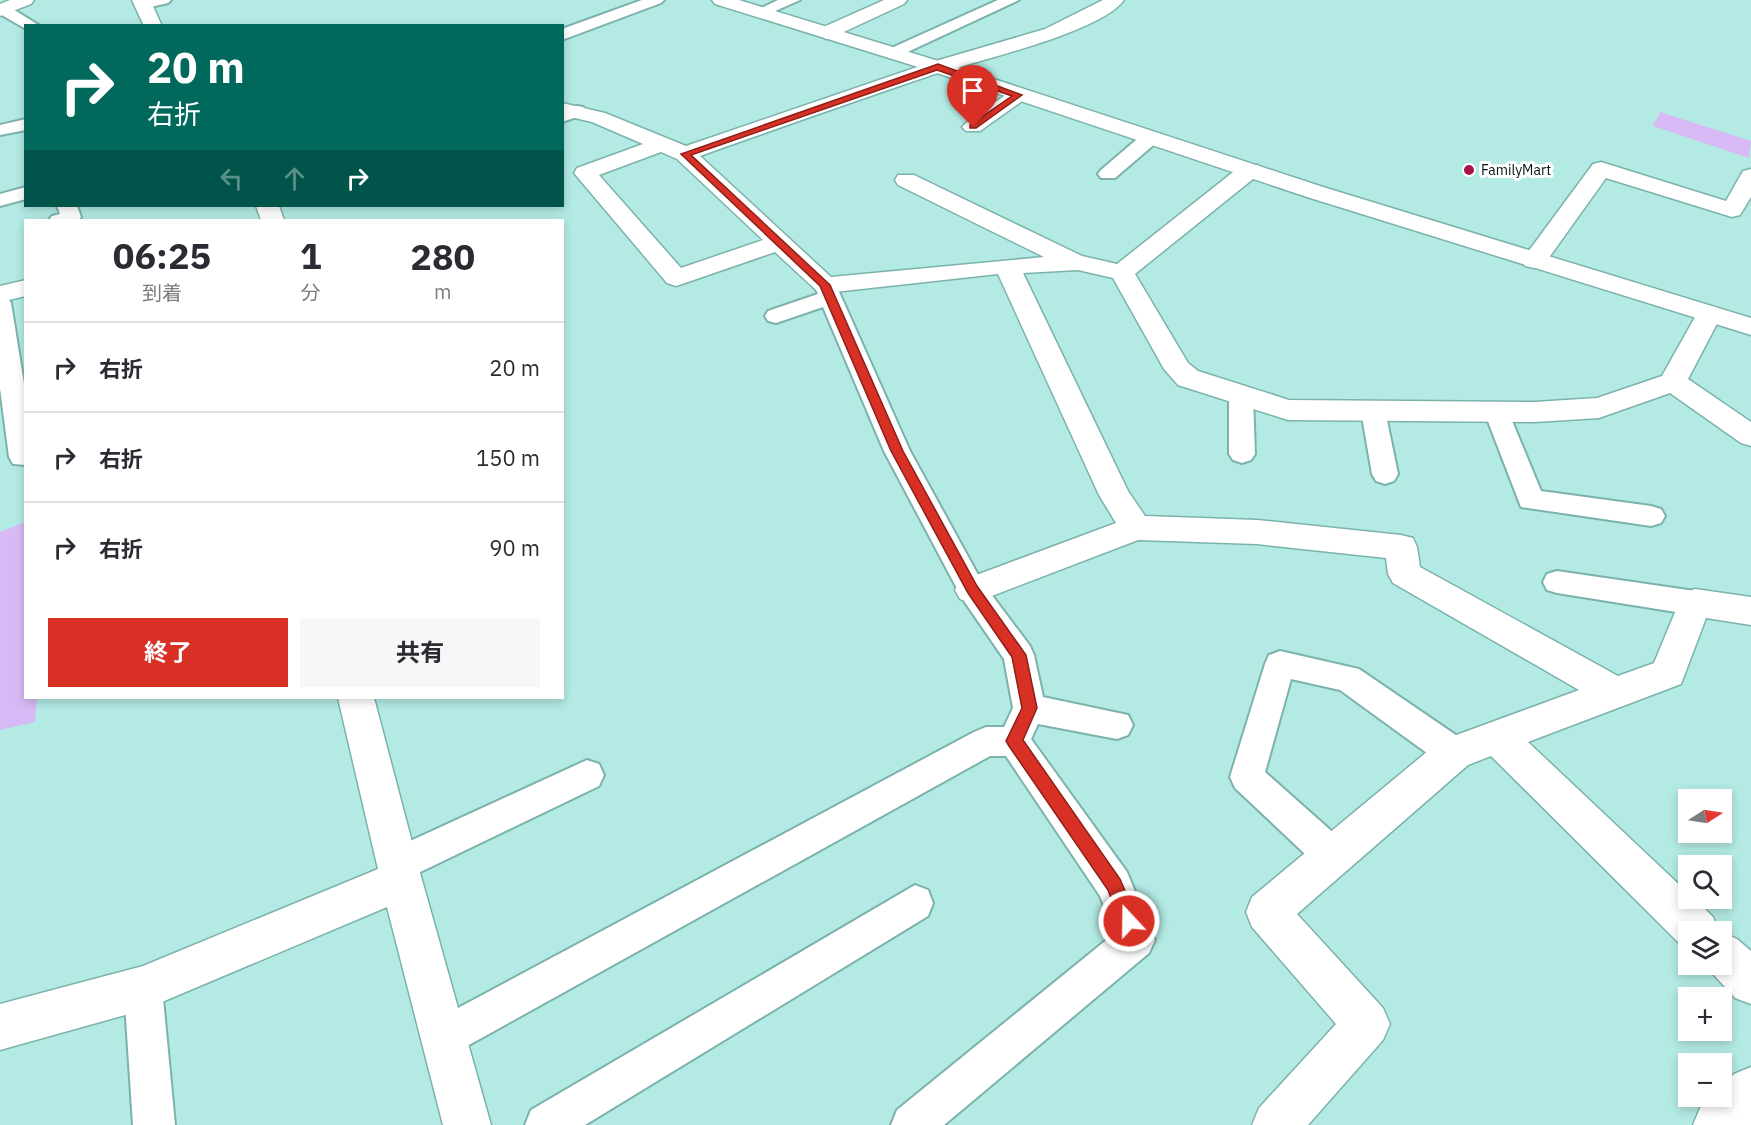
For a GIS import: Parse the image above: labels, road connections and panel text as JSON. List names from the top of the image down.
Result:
{
  "places": ["FamilyMart"],
  "north": "right",
  "page": {
    "turn": ["20 m", "右折"],
    "eta": [
      "06:25",
      "到着",
      "1",
      "分",
      "280",
      "m"
    ],
    "list": [
      {
        "name": "右折",
        "value": "20 m"
      },
      {
        "name": "右折",
        "value": "150 m"
      },
      {
        "name": "右折",
        "value": "90 m"
      }
    ],
    "buttons": ["終了", "共有"],
    "map_buttons": ["+", "−"]
  }
}
